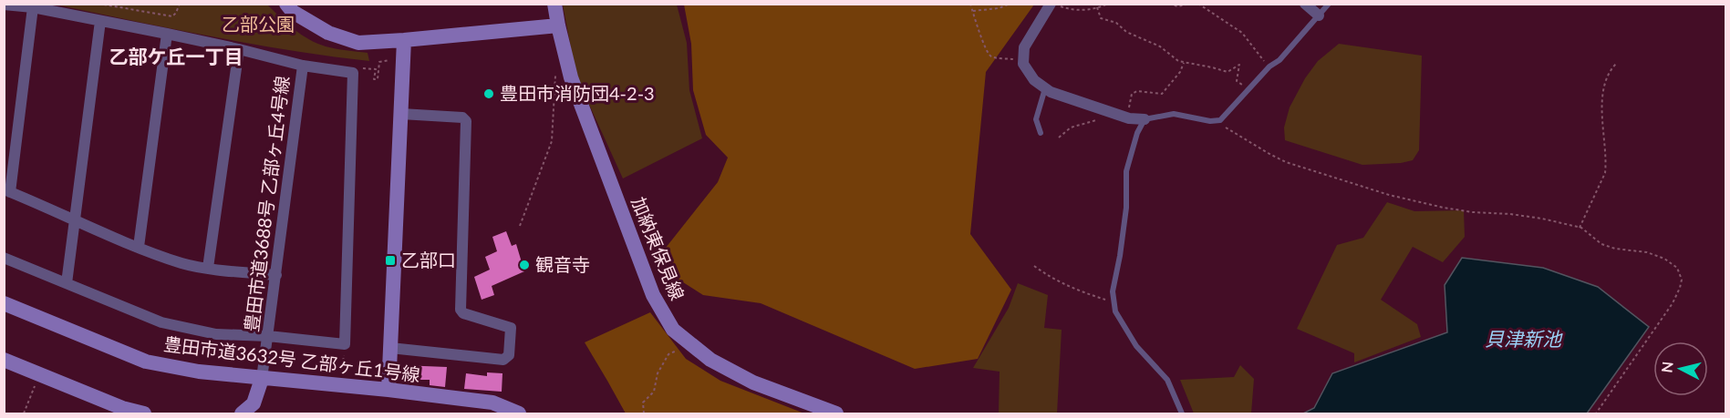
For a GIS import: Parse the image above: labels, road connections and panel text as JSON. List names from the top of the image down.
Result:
{
  "streets": {
    "street": ["豊田市道3688号 乙部ヶ丘4号線", "加納東保見線", "豊田市道3632号 乙部ヶ丘1号線"]
  },
  "crossings": [
    ["豊田市道3688号 乙部ヶ丘4号線", "豊田市道3632号 乙部ヶ丘1号線"]
  ],
  "districts": ["乙部ケ丘一丁目"],
  "water": ["貝津新池"],
  "parks": ["乙部公園"],
  "places": {
    "other": ["豊田市消防団4-2-3", "観音寺"],
    "transit": ["乙部口"]
  },
  "north": "left"
}
